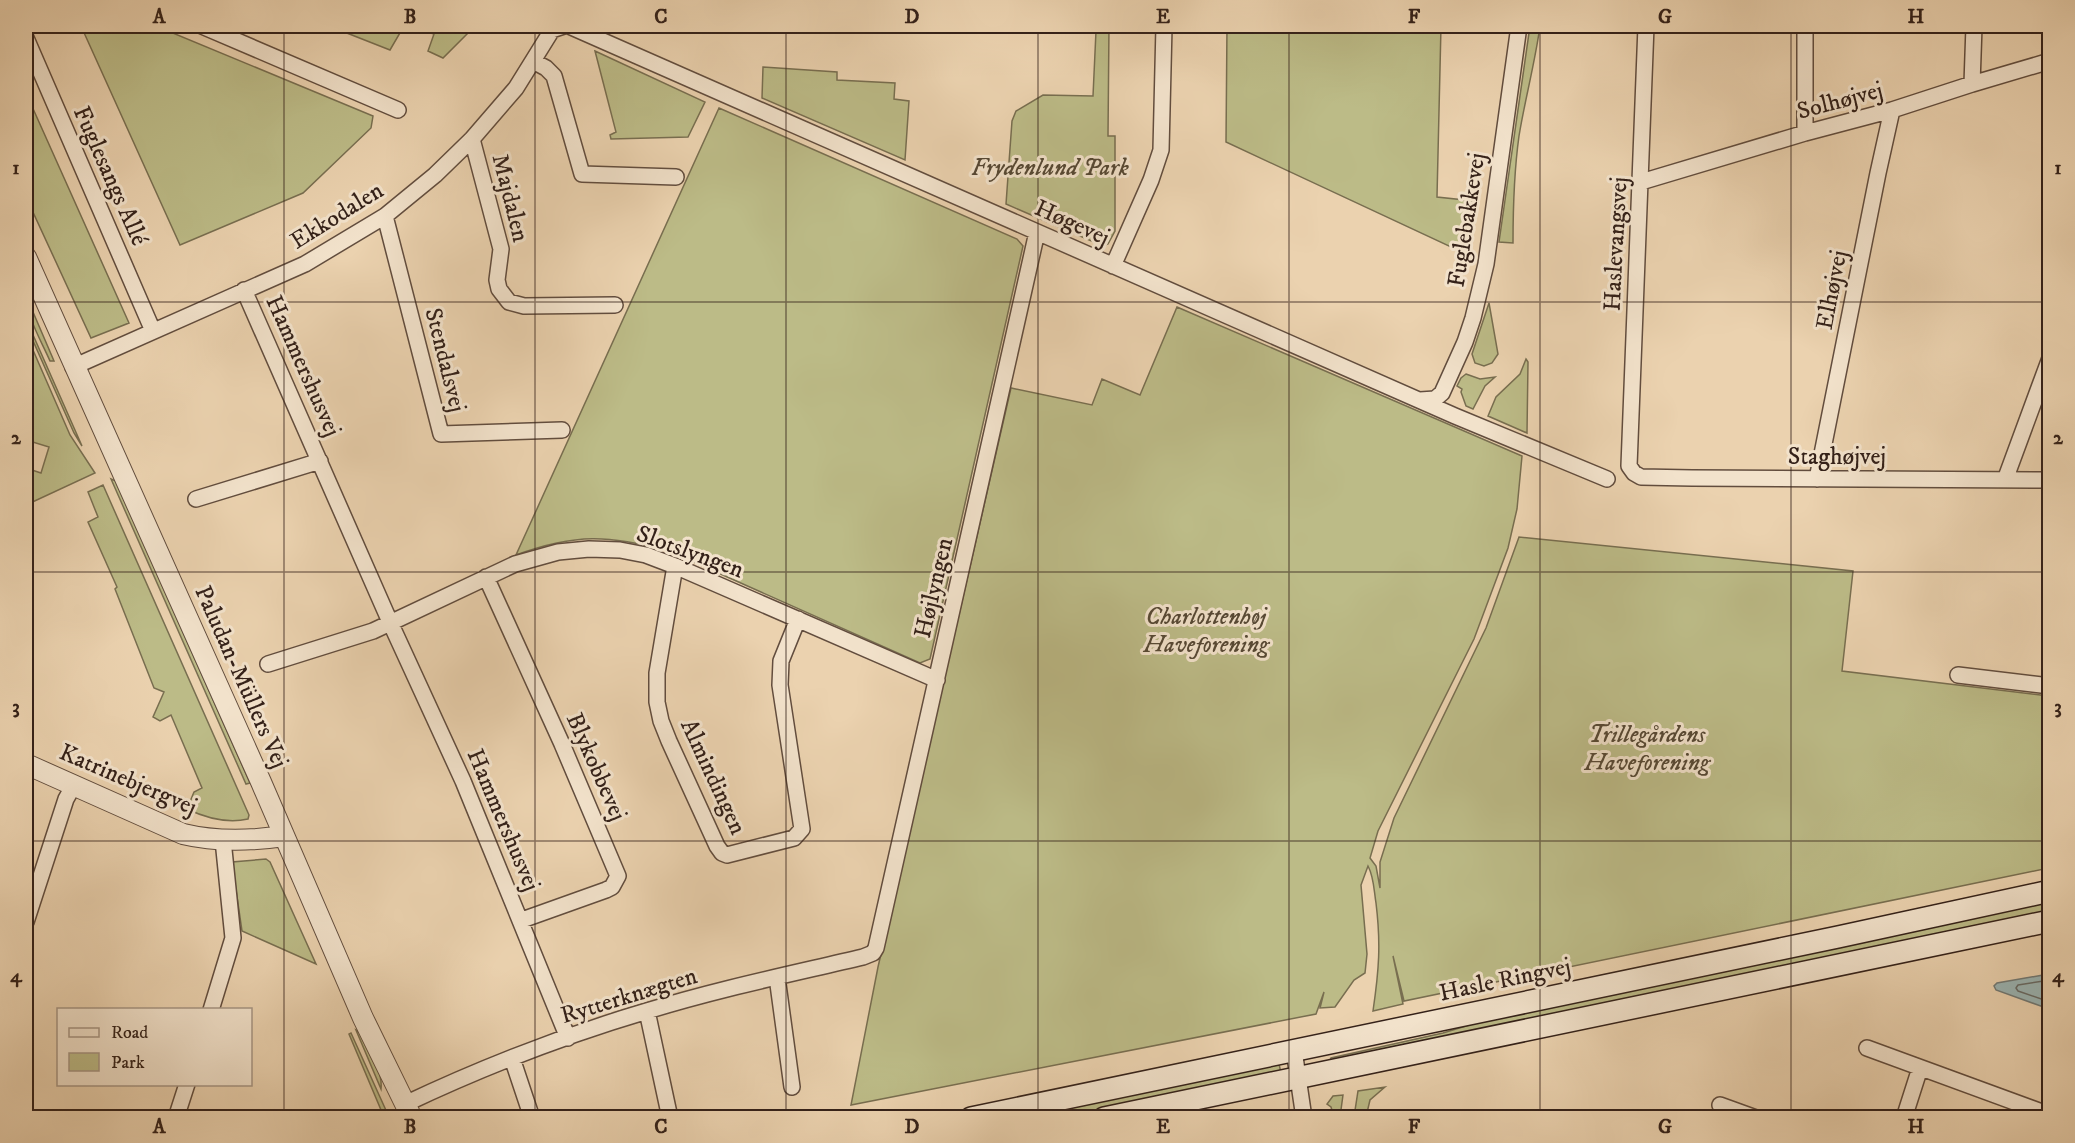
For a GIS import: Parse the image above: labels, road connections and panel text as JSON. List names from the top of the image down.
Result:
{
  "streets": {
    "main road": ["Hasle Ringvej"],
    "street": [
      "Solhøjvej",
      "Fuglesangs Allé",
      "Majdalen",
      "Ekkodalen",
      "Fuglebakkevej",
      "Høgevej",
      "Haslevangsvej",
      "Elhøjvej",
      "Stendalsvej",
      "Hammershusvej",
      "Staghøjvej",
      "Slotslyngen",
      "Højlyngen",
      "Paludan-Müllers Vej",
      "Blykobbevej",
      "Almindingen",
      "Katrinebjergvej",
      "Rytterknægten"
    ]
  },
  "crossings": [
    ["Solhøjvej", "Haslevangsvej"],
    ["Solhøjvej", "Elhøjvej"],
    ["Fuglesangs Allé", "Ekkodalen"],
    ["Majdalen", "Ekkodalen"],
    ["Ekkodalen", "Stendalsvej"],
    ["Ekkodalen", "Hammershusvej"],
    ["Ekkodalen", "Paludan-Müllers Vej"],
    ["Fuglebakkevej", "Høgevej"],
    ["Høgevej", "Højlyngen"],
    ["Haslevangsvej", "Staghøjvej"],
    ["Elhøjvej", "Staghøjvej"],
    ["Hammershusvej", "Slotslyngen"],
    ["Hammershusvej", "Blykobbevej"],
    ["Hammershusvej", "Rytterknægten"],
    ["Slotslyngen", "Højlyngen"],
    ["Slotslyngen", "Blykobbevej"],
    ["Slotslyngen", "Almindingen"],
    ["Højlyngen", "Rytterknægten"],
    ["Paludan-Müllers Vej", "Katrinebjergvej"],
    ["Paludan-Müllers Vej", "Rytterknægten"]
  ],
  "parks": ["Frydenlund Park", "Charlottenhøj Haveforening", "Trillegårdens Haveforening"],
  "legend": ["Road", "Park"],
  "grid": {
    "columns": [
      "A",
      "B",
      "C",
      "D",
      "E",
      "F",
      "G",
      "H"
    ],
    "rows": [
      "1",
      "2",
      "3",
      "4"
    ]
  }
}
